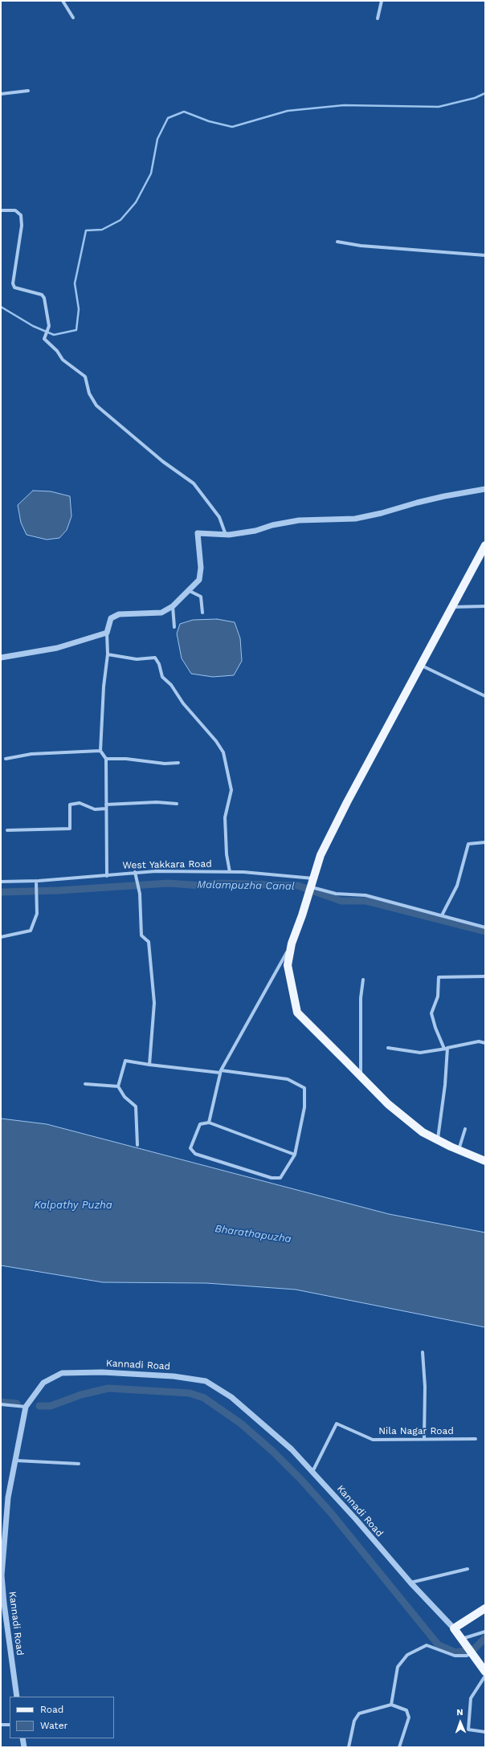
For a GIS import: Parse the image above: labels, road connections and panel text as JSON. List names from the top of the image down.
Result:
{
  "streets": {
    "street": ["West Yakkara Road", "Kannadi Road", "Nila Nagar Road"]
  },
  "crossings": [
    ["Kannadi Road", "Nila Nagar Road"]
  ],
  "water": ["Malampuzha Canal", "Kalpathy Puzha", "Bharathapuzha"],
  "legend": ["Road", "Water"],
  "north": "top"
}
